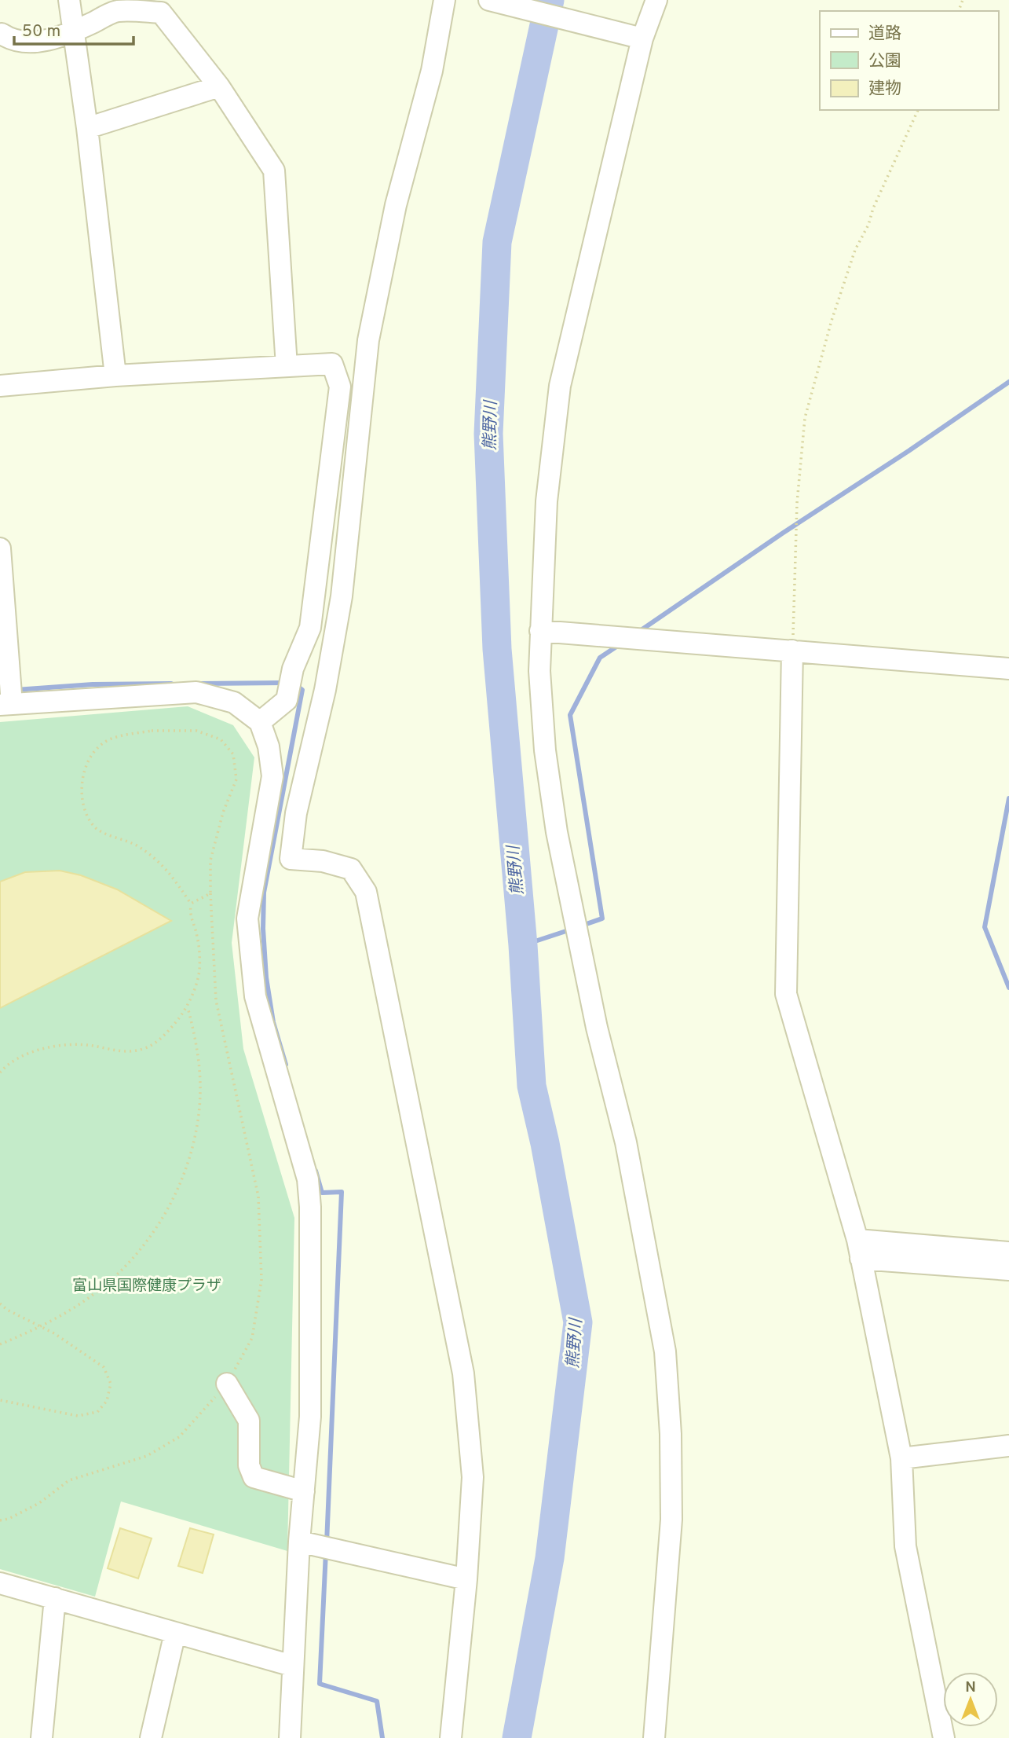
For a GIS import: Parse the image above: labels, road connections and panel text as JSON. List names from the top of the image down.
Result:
{
  "water": ["熊野川"],
  "parks": ["富山県国際健康プラザ"],
  "legend": ["道路", "公園", "建物"],
  "scale_bar": "50 m",
  "north": "top"
}
